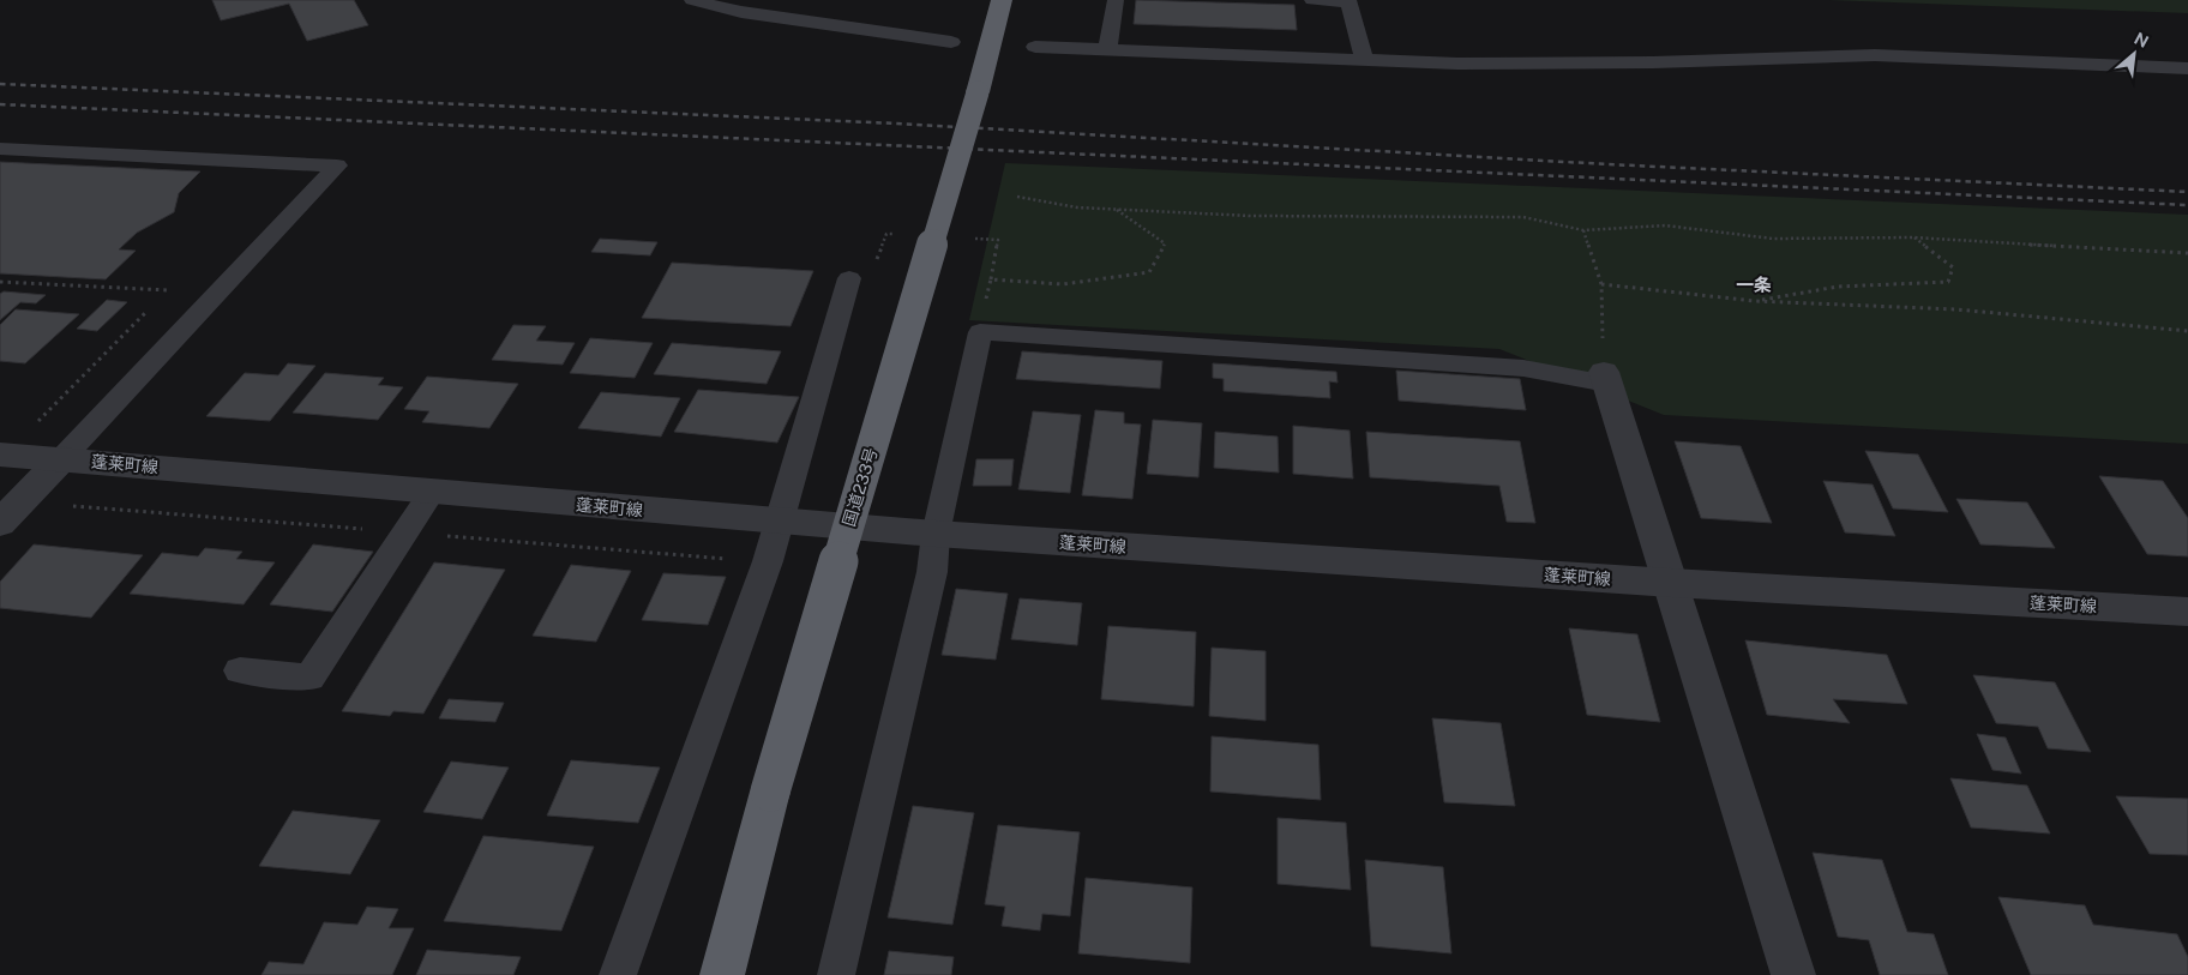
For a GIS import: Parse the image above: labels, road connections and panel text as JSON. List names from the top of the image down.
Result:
{
  "streets": {
    "highway": ["国道233号"],
    "street": ["蓬莱町線"]
  },
  "districts": ["一条"],
  "north": "top right"
}
